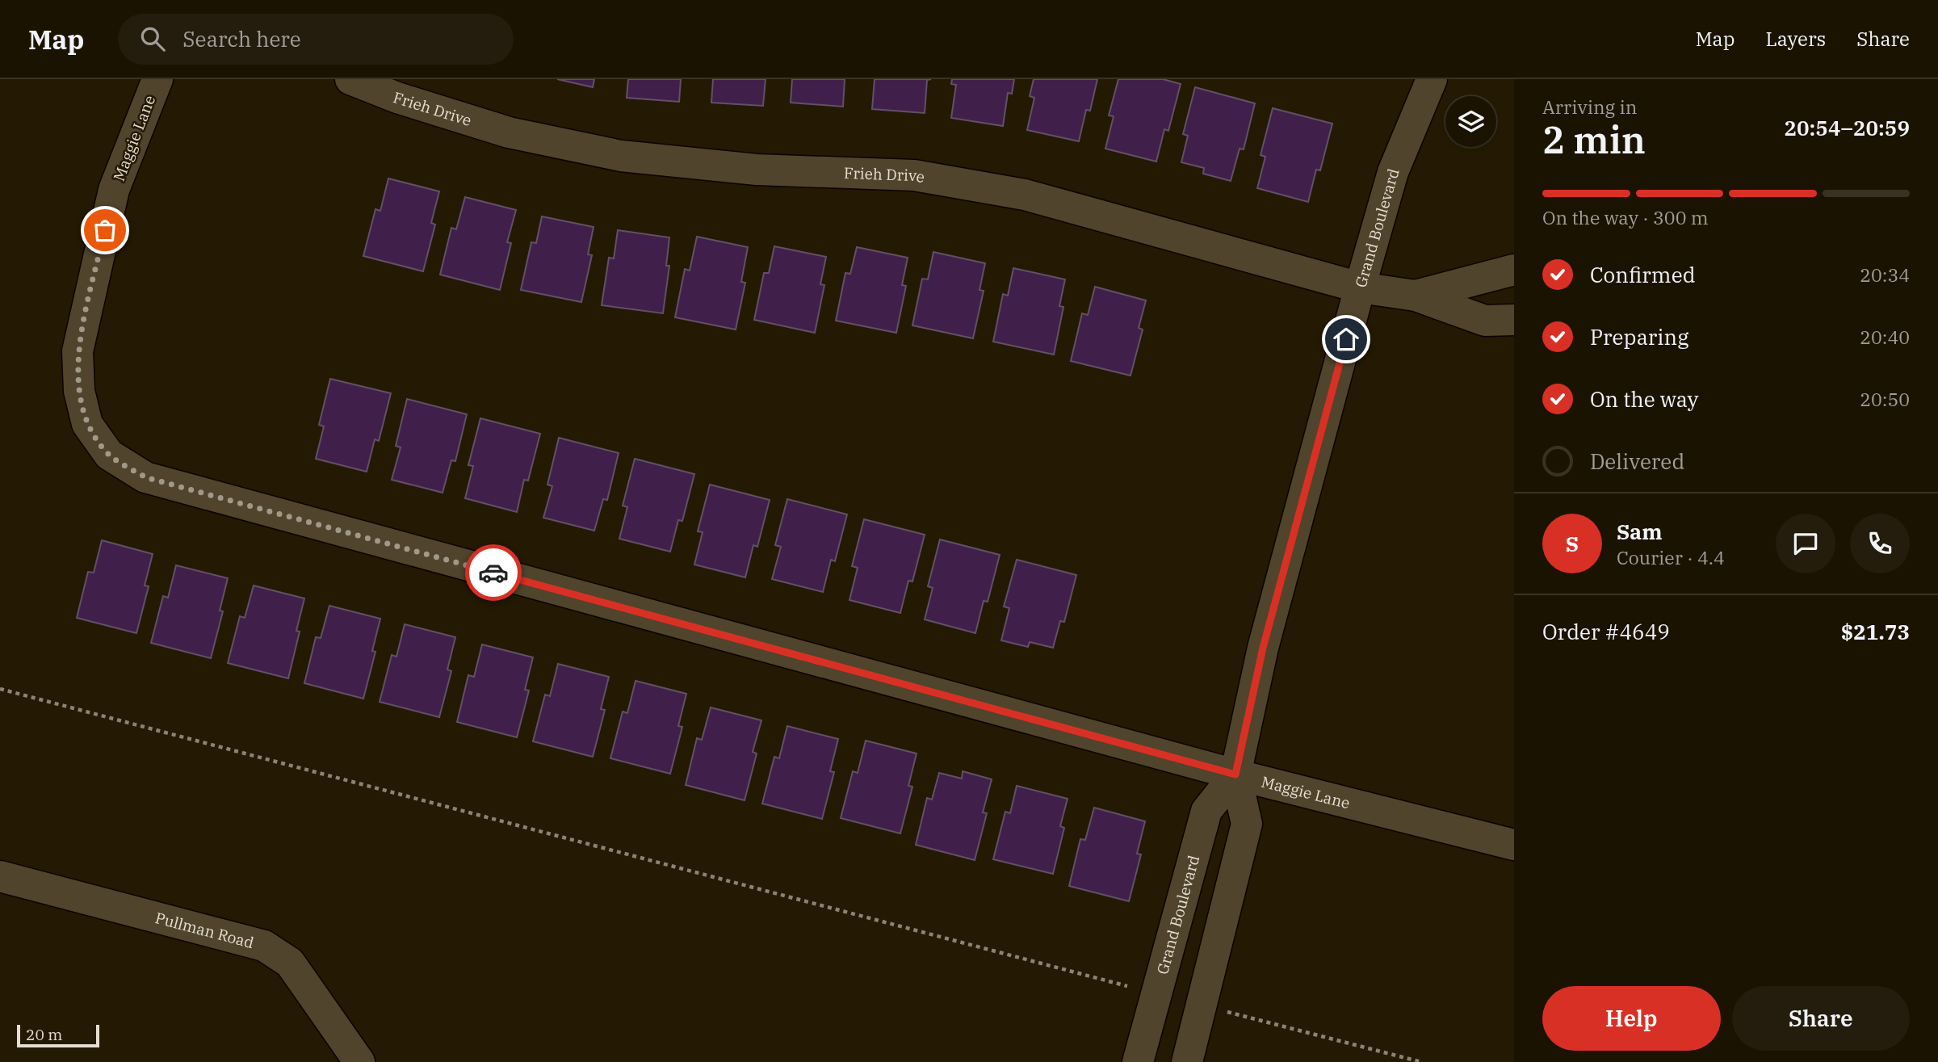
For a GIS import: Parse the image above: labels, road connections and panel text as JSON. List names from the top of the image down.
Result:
{
  "streets": {
    "street": [
      "Frieh Drive",
      "Maggie Lane",
      "Grand Boulevard",
      "Pullman Road"
    ]
  },
  "crossings": [
    ["Frieh Drive", "Grand Boulevard"],
    ["Maggie Lane", "Grand Boulevard"]
  ],
  "scale_bar": "20 m",
  "page": {
    "header": "Map",
    "search": "Search here",
    "nav": ["Map", "Layers", "Share"],
    "heading": ["2 min", "Arriving in", "20:54–20:59"],
    "panel": [
      "Sam",
      "Courier · 4.4",
      "Order #4649",
      "$21.73"
    ],
    "bar": "On the way · 300 m",
    "list": [
      ["Confirmed", "20:34"],
      ["Preparing", "20:40"],
      ["On the way", "20:50"],
      "Delivered"
    ],
    "round": "S",
    "buttons": ["Help", "Share"],
    "scale": "20 m"
  }
}
